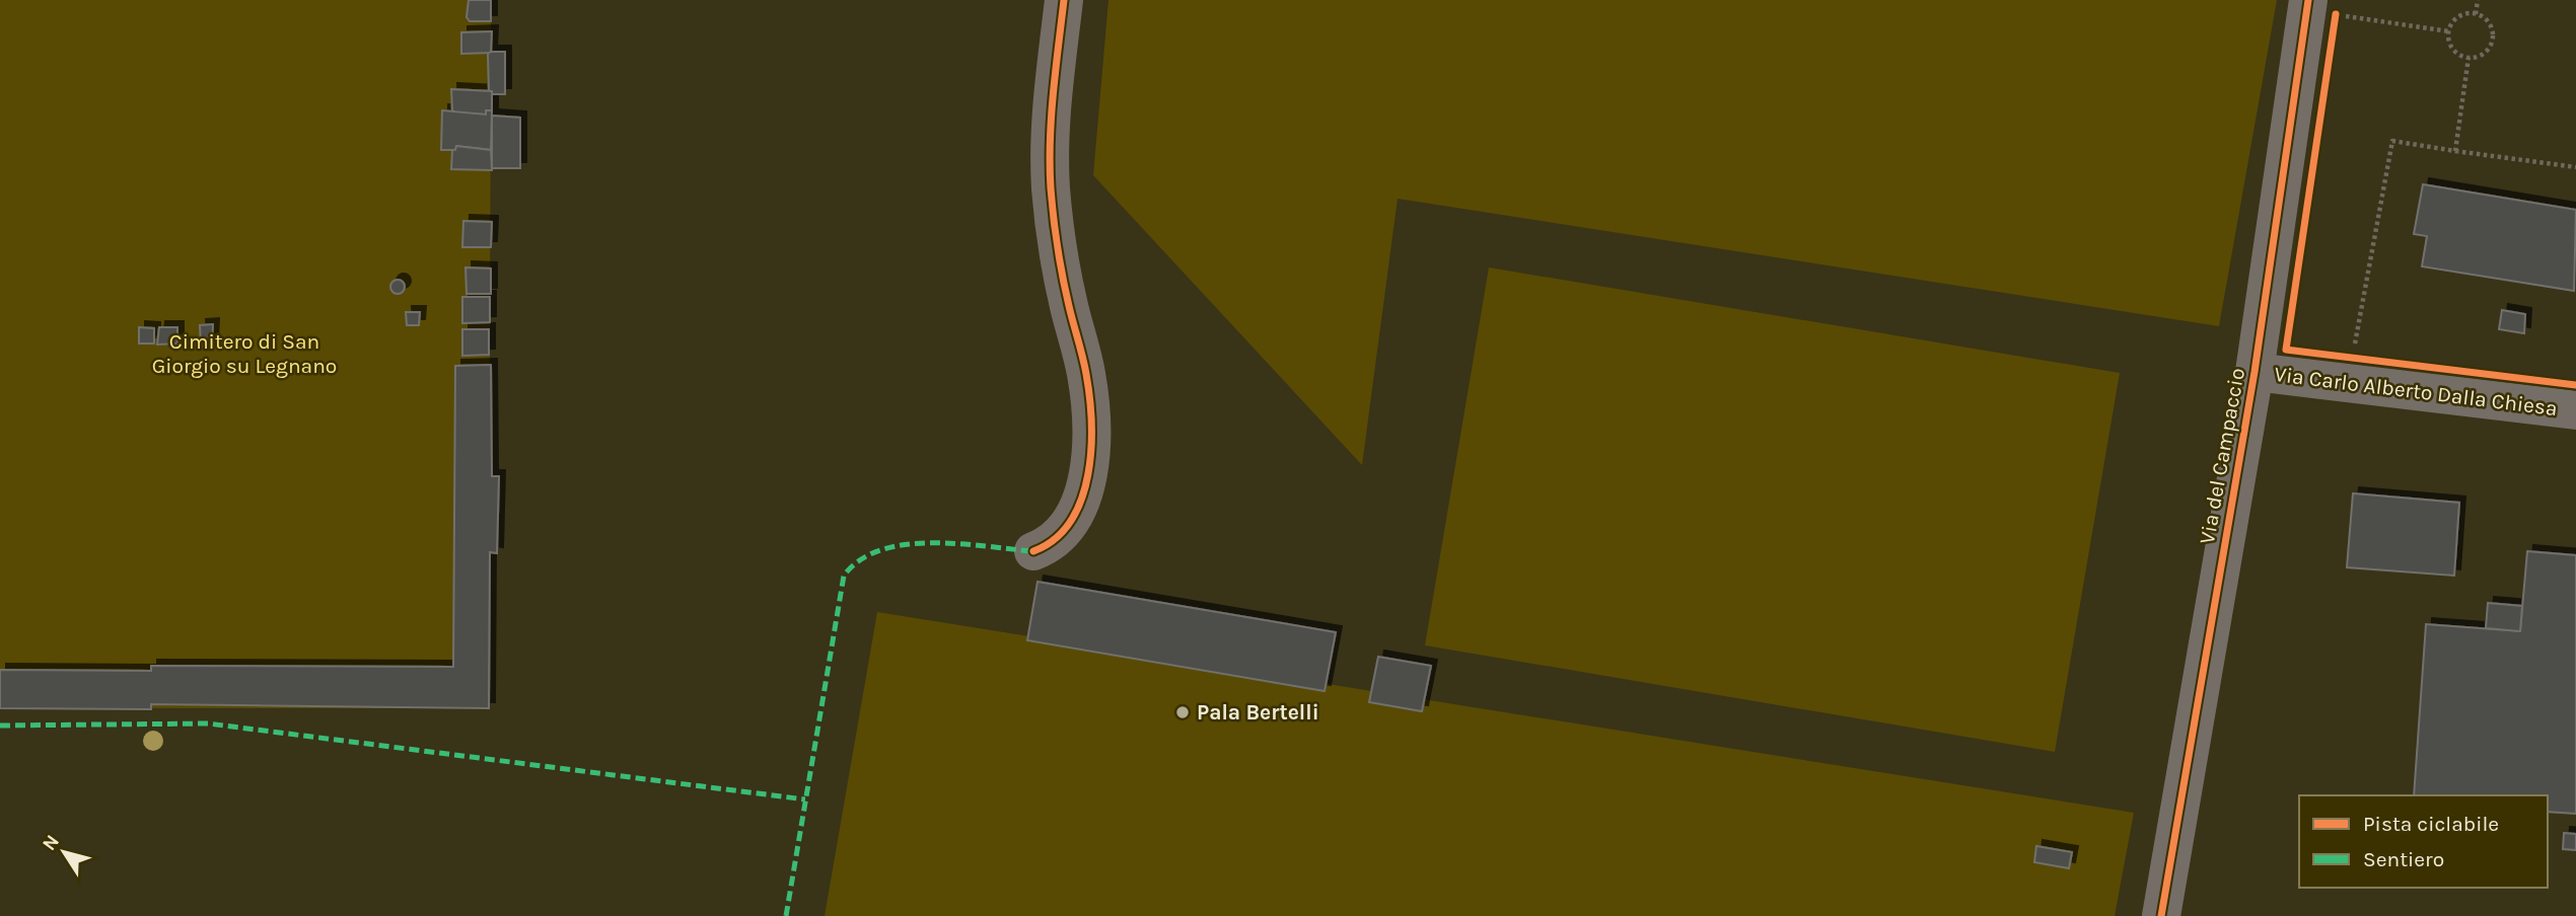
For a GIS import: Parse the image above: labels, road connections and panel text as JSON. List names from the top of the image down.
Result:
{
  "streets": {
    "street": ["Via Carlo Alberto Dalla Chiesa", "Via del Campaccio"]
  },
  "crossings": [
    ["Via Carlo Alberto Dalla Chiesa", "Via del Campaccio"]
  ],
  "parks": ["Cimitero di San Giorgio su Legnano"],
  "places": ["Pala Bertelli"],
  "legend": ["Pista ciclabile", "Sentiero"],
  "north": "top left"
}
